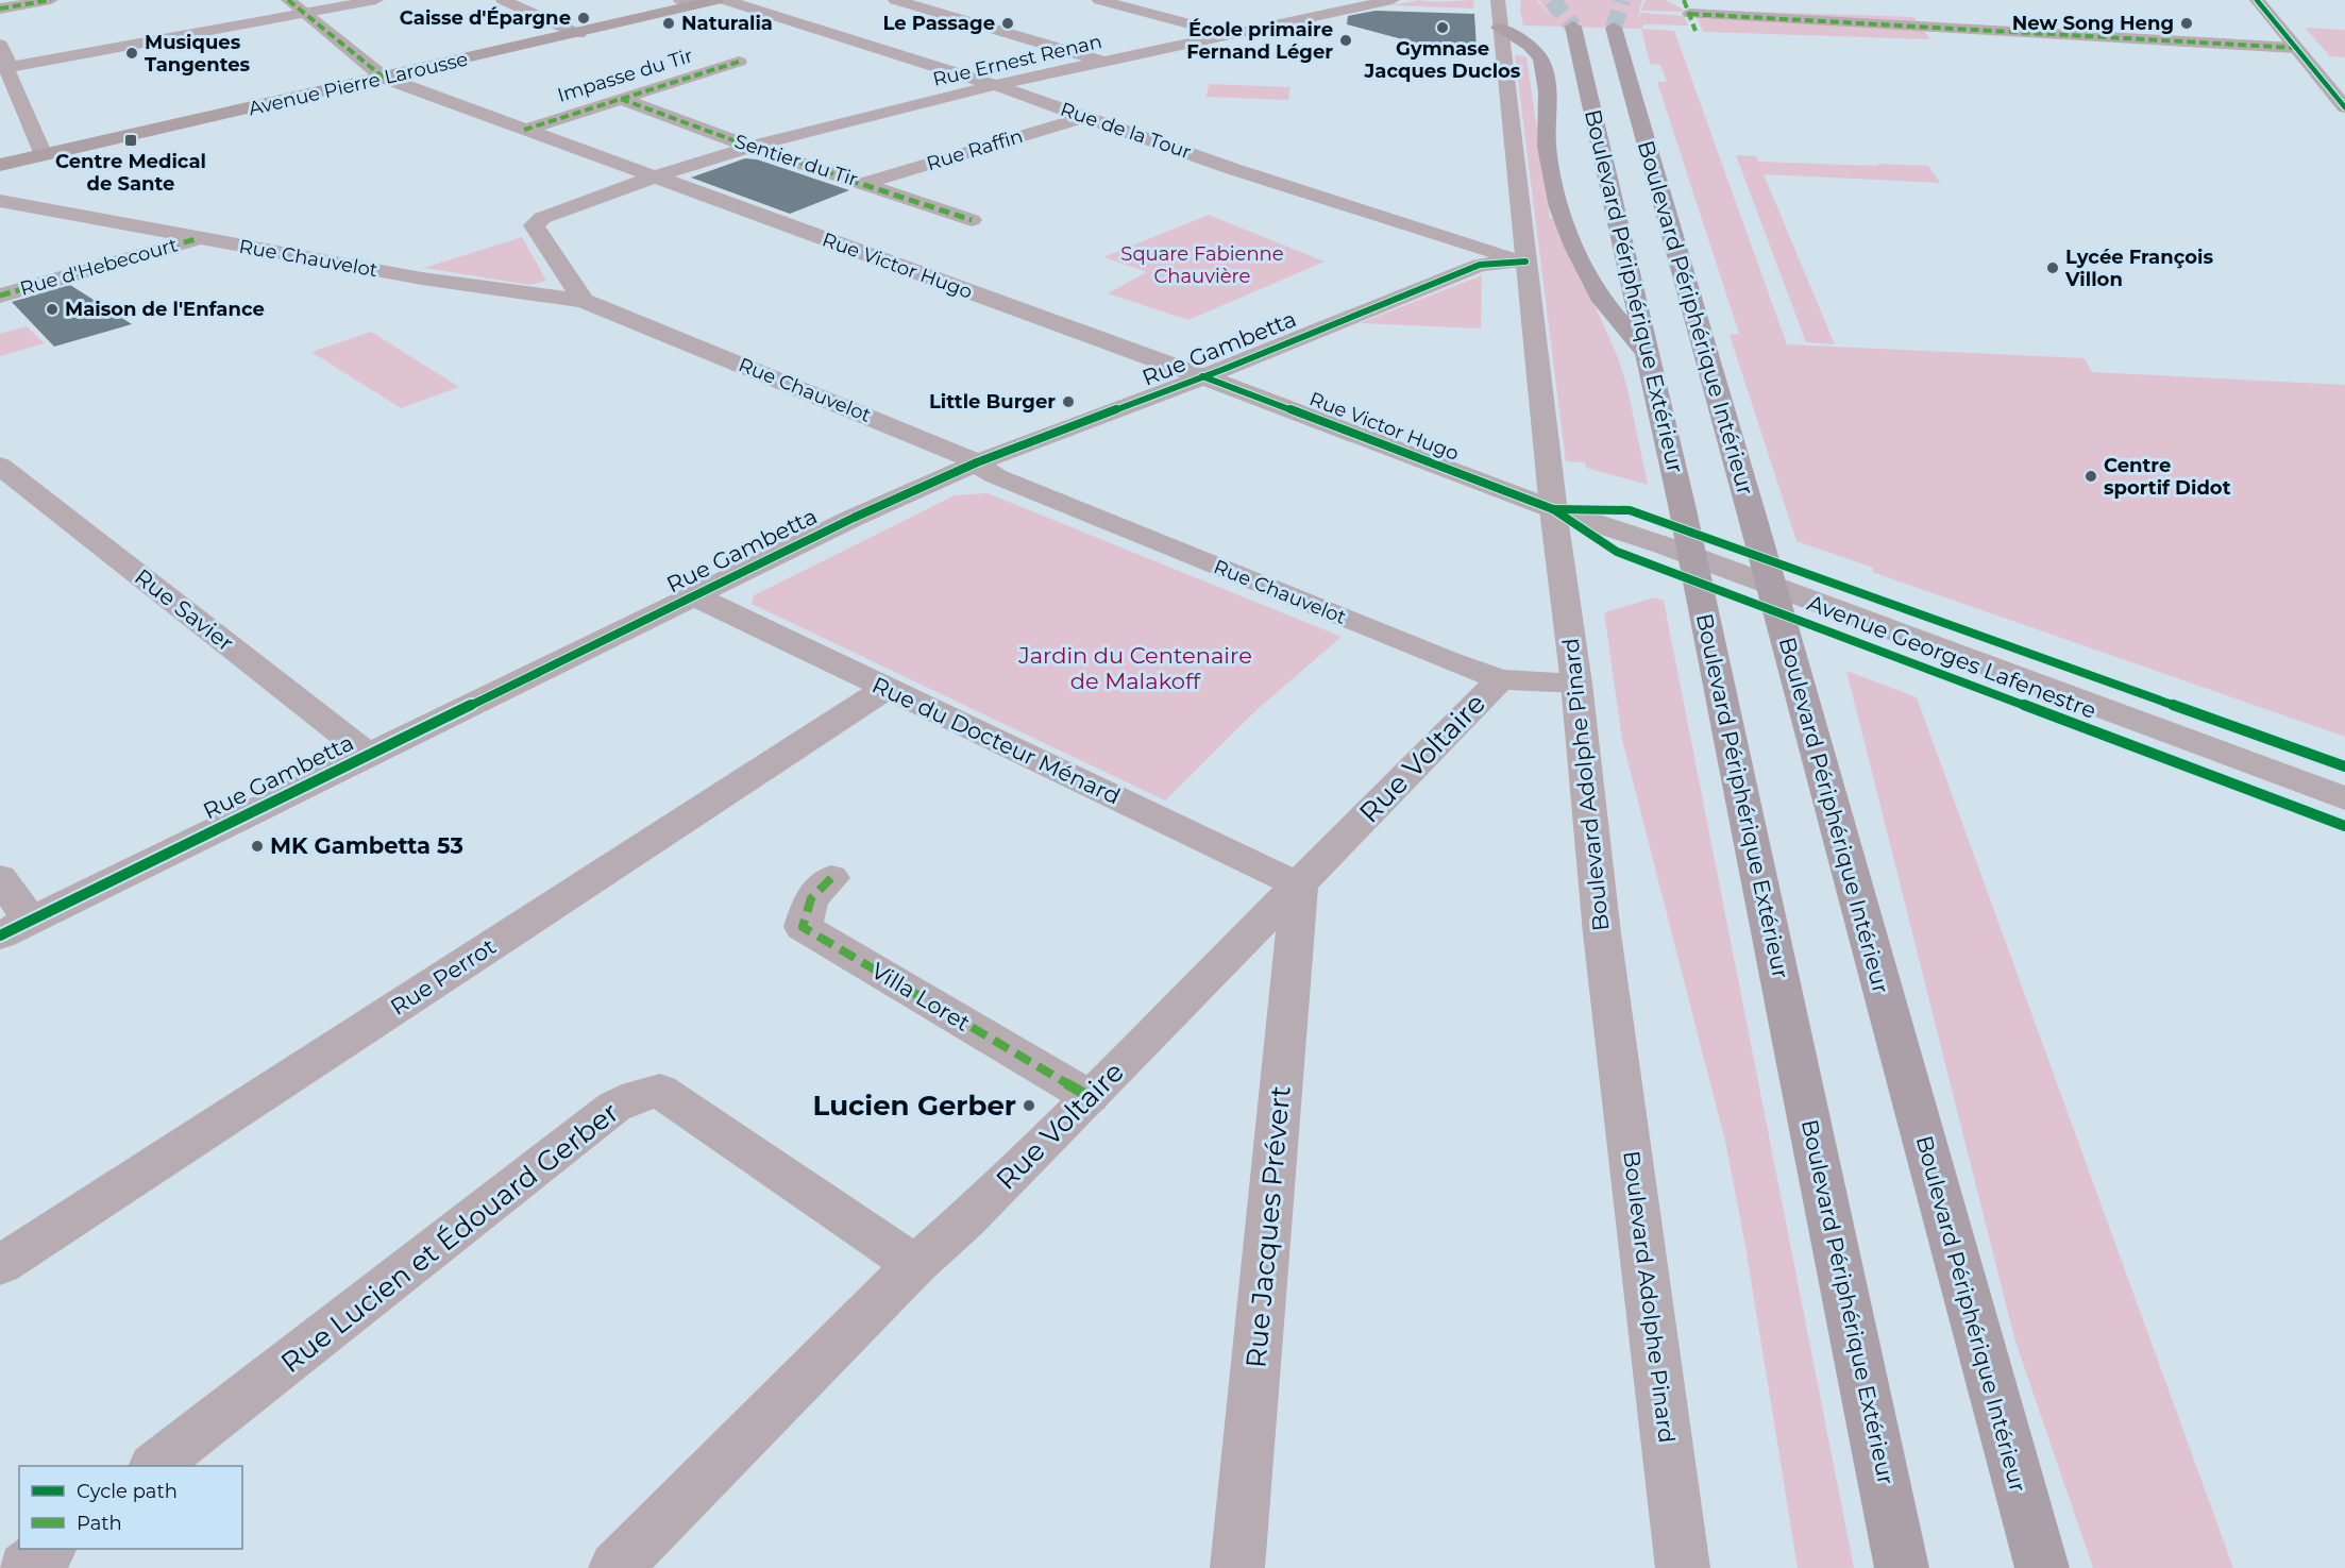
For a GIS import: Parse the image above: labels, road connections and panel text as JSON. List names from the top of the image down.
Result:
{
  "streets": {
    "highway": ["Boulevard Périphérique Extérieur", "Boulevard Périphérique Intérieur"],
    "main road": ["Avenue Pierre Larousse"],
    "street": [
      "Rue Ernest Renan",
      "Impasse du Tir",
      "Rue de la Tour",
      "Rue Raffin",
      "Sentier du Tir",
      "Rue Chauvelot",
      "Rue Victor Hugo",
      "Rue d'Hebecourt",
      "Rue Gambetta",
      "Rue Savier",
      "Avenue Georges Lafenestre",
      "Rue du Docteur Ménard",
      "Rue Voltaire",
      "Boulevard Adolphe Pinard",
      "Rue Perrot",
      "Villa Loret",
      "Rue Jacques Prévert",
      "Rue Lucien et Édouard Gerber"
    ]
  },
  "crossings": [
    ["Rue Ernest Renan", "Rue de la Tour"],
    ["Rue Ernest Renan", "Sentier du Tir"],
    ["Rue Ernest Renan", "Rue Chauvelot"],
    ["Rue Ernest Renan", "Rue Victor Hugo"],
    ["Impasse du Tir", "Sentier du Tir"],
    ["Impasse du Tir", "Rue Victor Hugo"],
    ["Avenue Pierre Larousse", "Rue Victor Hugo"],
    ["Rue de la Tour", "Rue Raffin"],
    ["Rue de la Tour", "Rue Gambetta"],
    ["Rue de la Tour", "Boulevard Adolphe Pinard"],
    ["Rue Raffin", "Sentier du Tir"],
    ["Rue Chauvelot", "Rue d'Hebecourt"],
    ["Rue Chauvelot", "Rue Gambetta"],
    ["Rue Chauvelot", "Rue Voltaire"],
    ["Rue Chauvelot", "Boulevard Adolphe Pinard"],
    ["Rue Victor Hugo", "Rue Gambetta"],
    ["Rue Victor Hugo", "Avenue Georges Lafenestre"],
    ["Rue Victor Hugo", "Boulevard Adolphe Pinard"],
    ["Rue Gambetta", "Rue Savier"],
    ["Rue Gambetta", "Rue du Docteur Ménard"],
    ["Rue Gambetta", "Boulevard Adolphe Pinard"],
    ["Avenue Georges Lafenestre", "Boulevard Adolphe Pinard"],
    ["Rue du Docteur Ménard", "Rue Voltaire"],
    ["Rue du Docteur Ménard", "Rue Perrot"],
    ["Rue du Docteur Ménard", "Rue Jacques Prévert"],
    ["Rue Voltaire", "Villa Loret"],
    ["Rue Voltaire", "Rue Jacques Prévert"],
    ["Rue Voltaire", "Rue Lucien et Édouard Gerber"]
  ],
  "parks": ["Square Fabienne Chauvière", "Jardin du Centenaire de Malakoff"],
  "places": {
    "other": [
      "Caisse d'Épargne",
      "Naturalia",
      "Le Passage",
      "New Song Heng",
      "Gymnase Jacques Duclos",
      "École primaire Fernand Léger",
      "Musiques Tangentes",
      "Lycée François Villon",
      "Maison de l'Enfance",
      "Little Burger",
      "Centre sportif Didot",
      "MK Gambetta 53",
      "Lucien Gerber"
    ],
    "transit": ["Centre Medical de Sante"]
  },
  "legend": ["Cycle path", "Path"]
}
